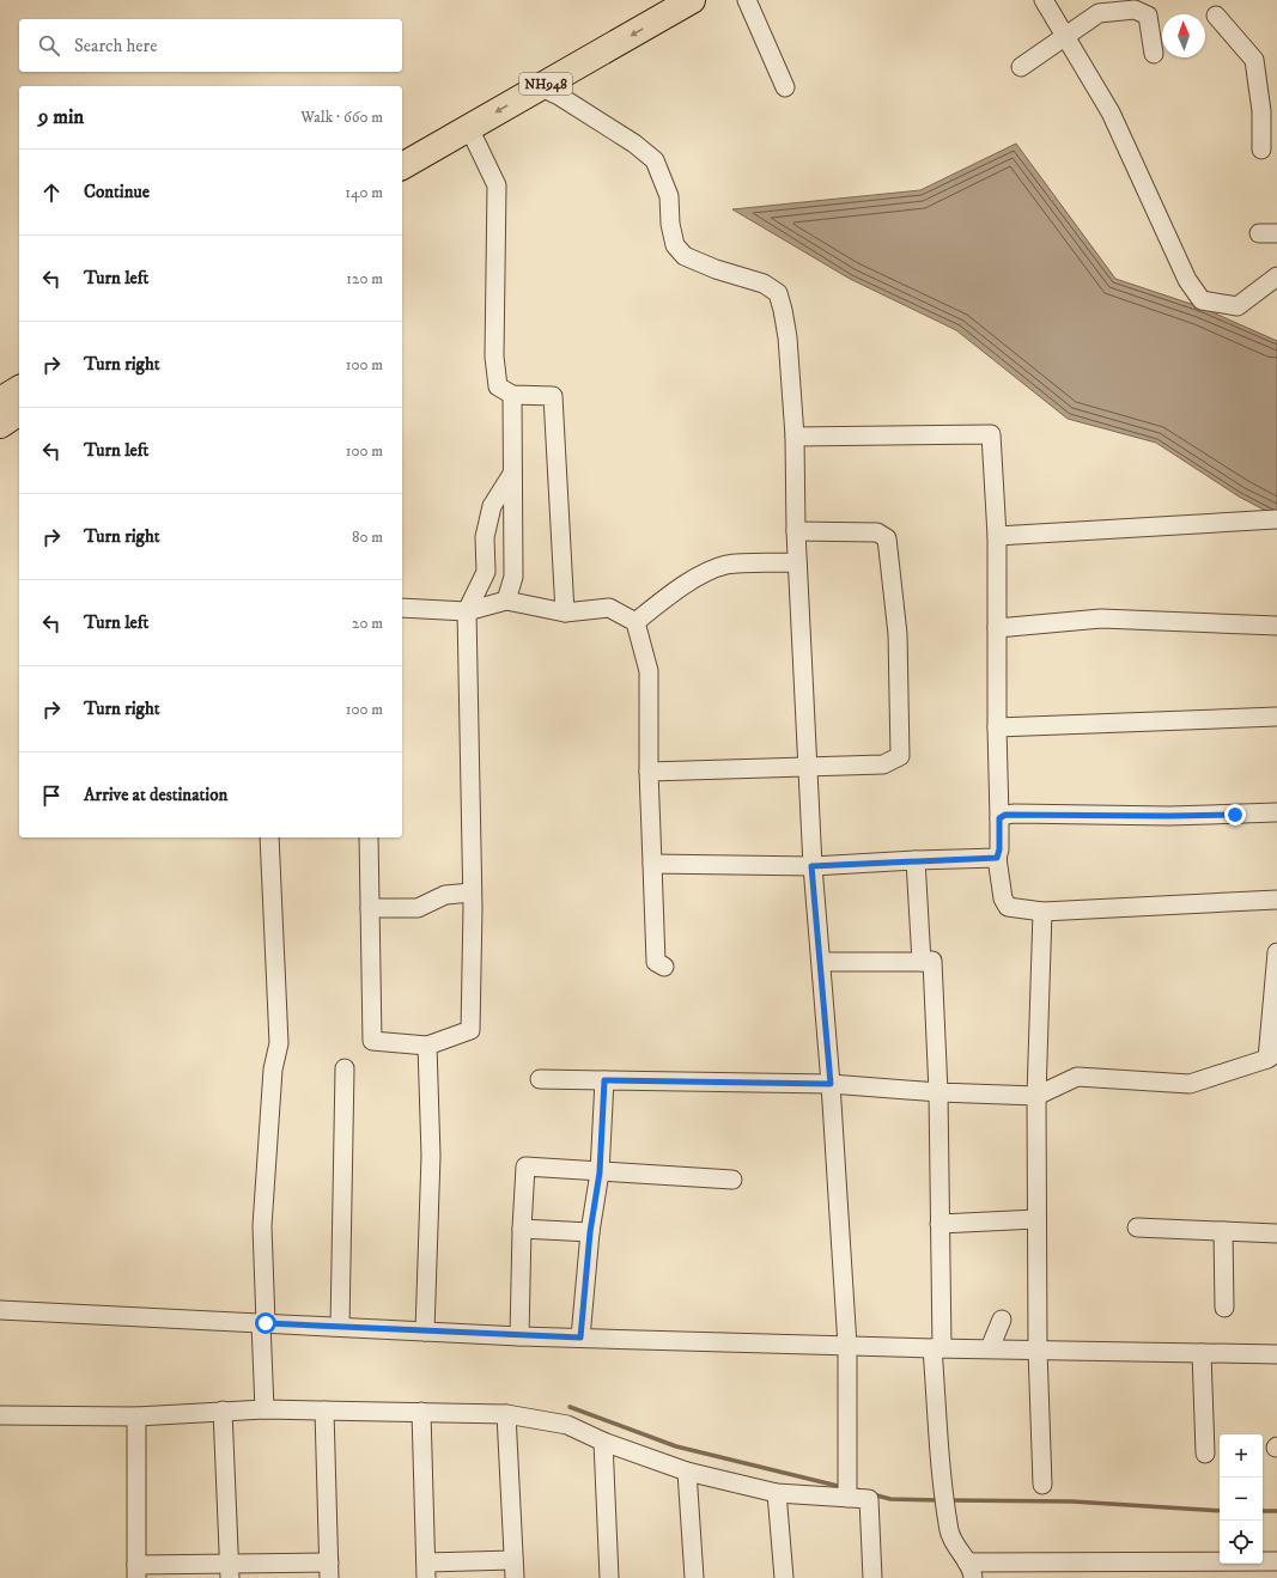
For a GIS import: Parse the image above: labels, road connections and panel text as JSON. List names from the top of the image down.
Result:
{
  "streets": {
    "highway": ["NH948"]
  },
  "north": "top",
  "page": {
    "search": "Search here",
    "heading": ["9 min", "Walk · 660 m"],
    "list": [
      ["Continue", "140 m"],
      ["Turn left", "120 m"],
      ["Turn right", "100 m"],
      ["Turn left", "100 m"],
      ["Turn right", "80 m"],
      ["Turn left", "20 m"],
      ["Turn right", "100 m"],
      "Arrive at destination"
    ],
    "map_buttons": ["+", "−"]
  }
}
